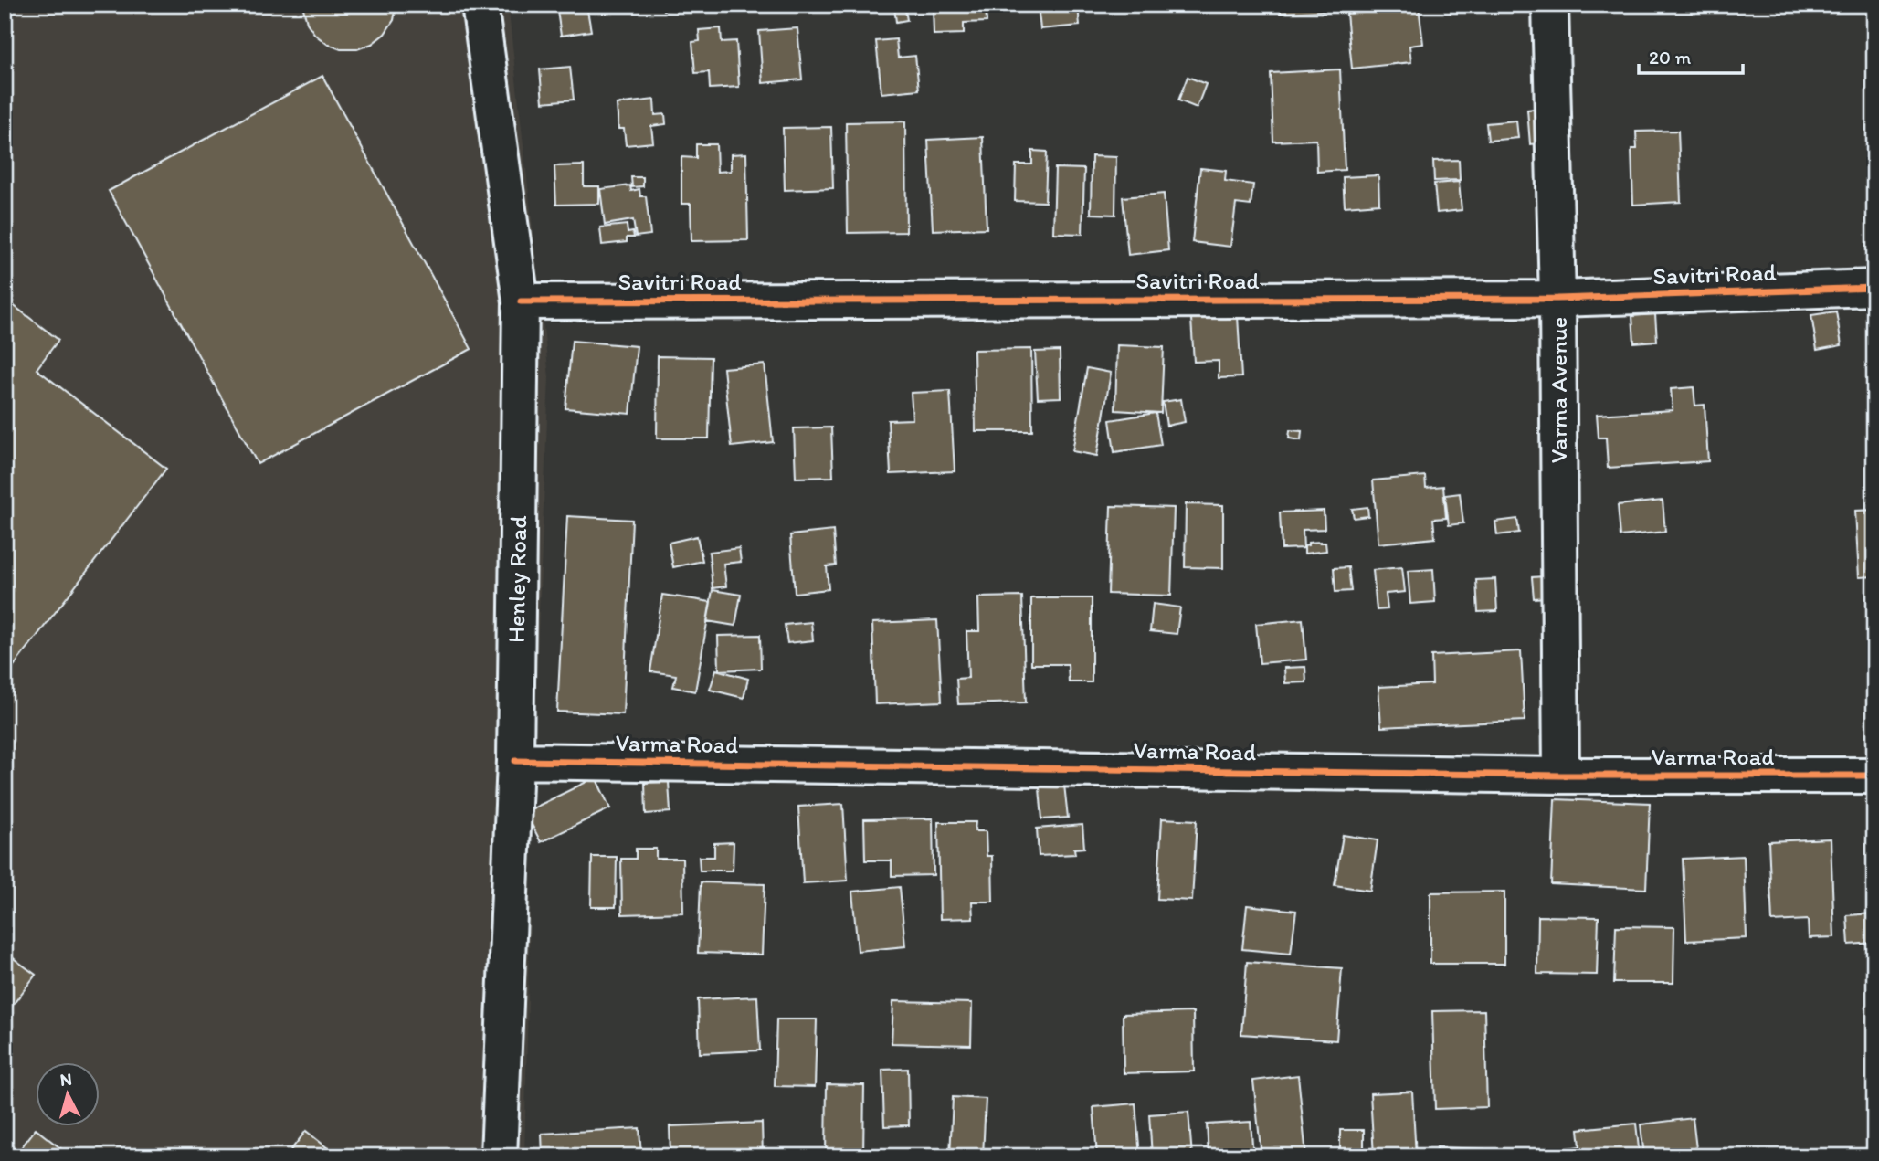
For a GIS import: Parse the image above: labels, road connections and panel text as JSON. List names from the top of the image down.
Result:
{
  "streets": {
    "street": [
      "Savitri Road",
      "Varma Avenue",
      "Henley Road",
      "Varma Road"
    ]
  },
  "crossings": [
    ["Savitri Road", "Varma Avenue"],
    ["Savitri Road", "Henley Road"],
    ["Varma Avenue", "Varma Road"],
    ["Henley Road", "Varma Road"]
  ],
  "scale_bar": "20 m",
  "north": "top"
}
